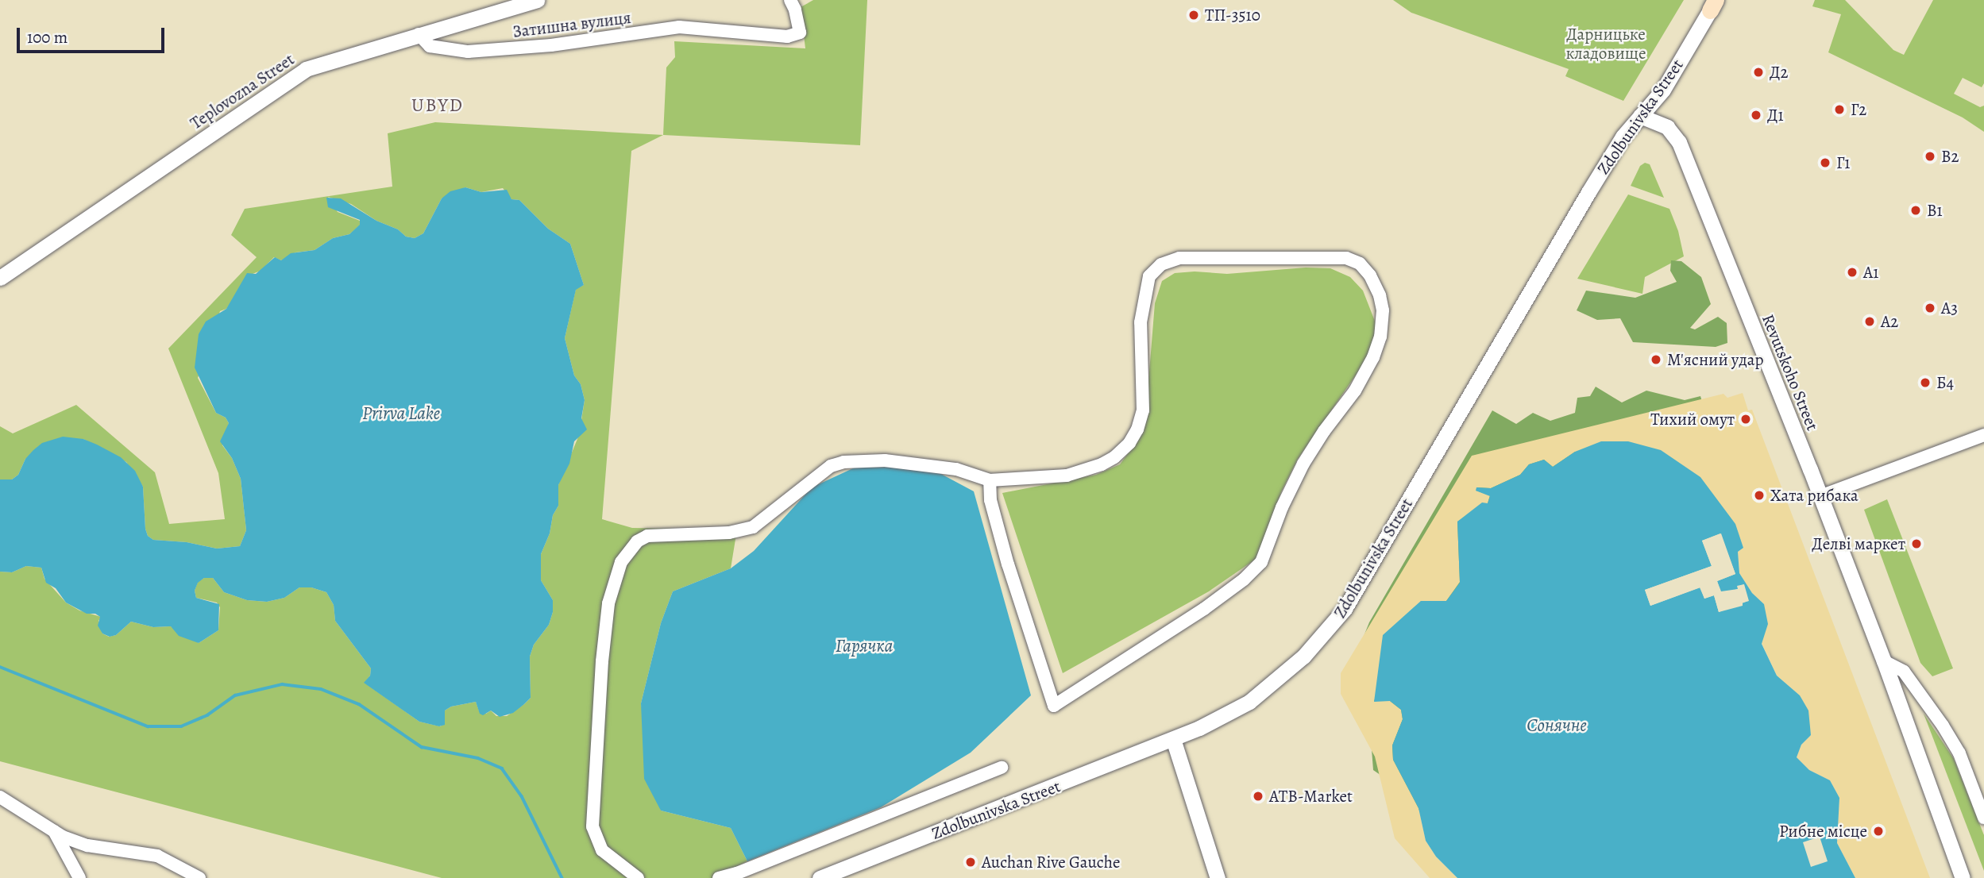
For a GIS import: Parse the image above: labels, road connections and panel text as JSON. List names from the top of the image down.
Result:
{
  "streets": {
    "street": [
      "Затишна вулиця",
      "Teplovozna Street",
      "Zdolbunivska Street",
      "Revutskoho Street"
    ]
  },
  "crossings": [
    ["Затишна вулиця", "Teplovozna Street"],
    ["Zdolbunivska Street", "Revutskoho Street"]
  ],
  "districts": ["UBYD"],
  "water": ["Prirva Lake", "Гарячка", "Сонячне"],
  "parks": ["Дарницьке кладовище"],
  "places": [
    "ТП-3510",
    "Д2",
    "Г2",
    "Д1",
    "В2",
    "Г1",
    "В1",
    "А1",
    "А3",
    "А2",
    "М'ясний удар",
    "Б4",
    "Тихий омут",
    "Хата рибака",
    "Делві маркет",
    "ATB-Market",
    "Рибне місце",
    "Auchan Rive Gauche"
  ],
  "scale_bar": "100 m"
}
